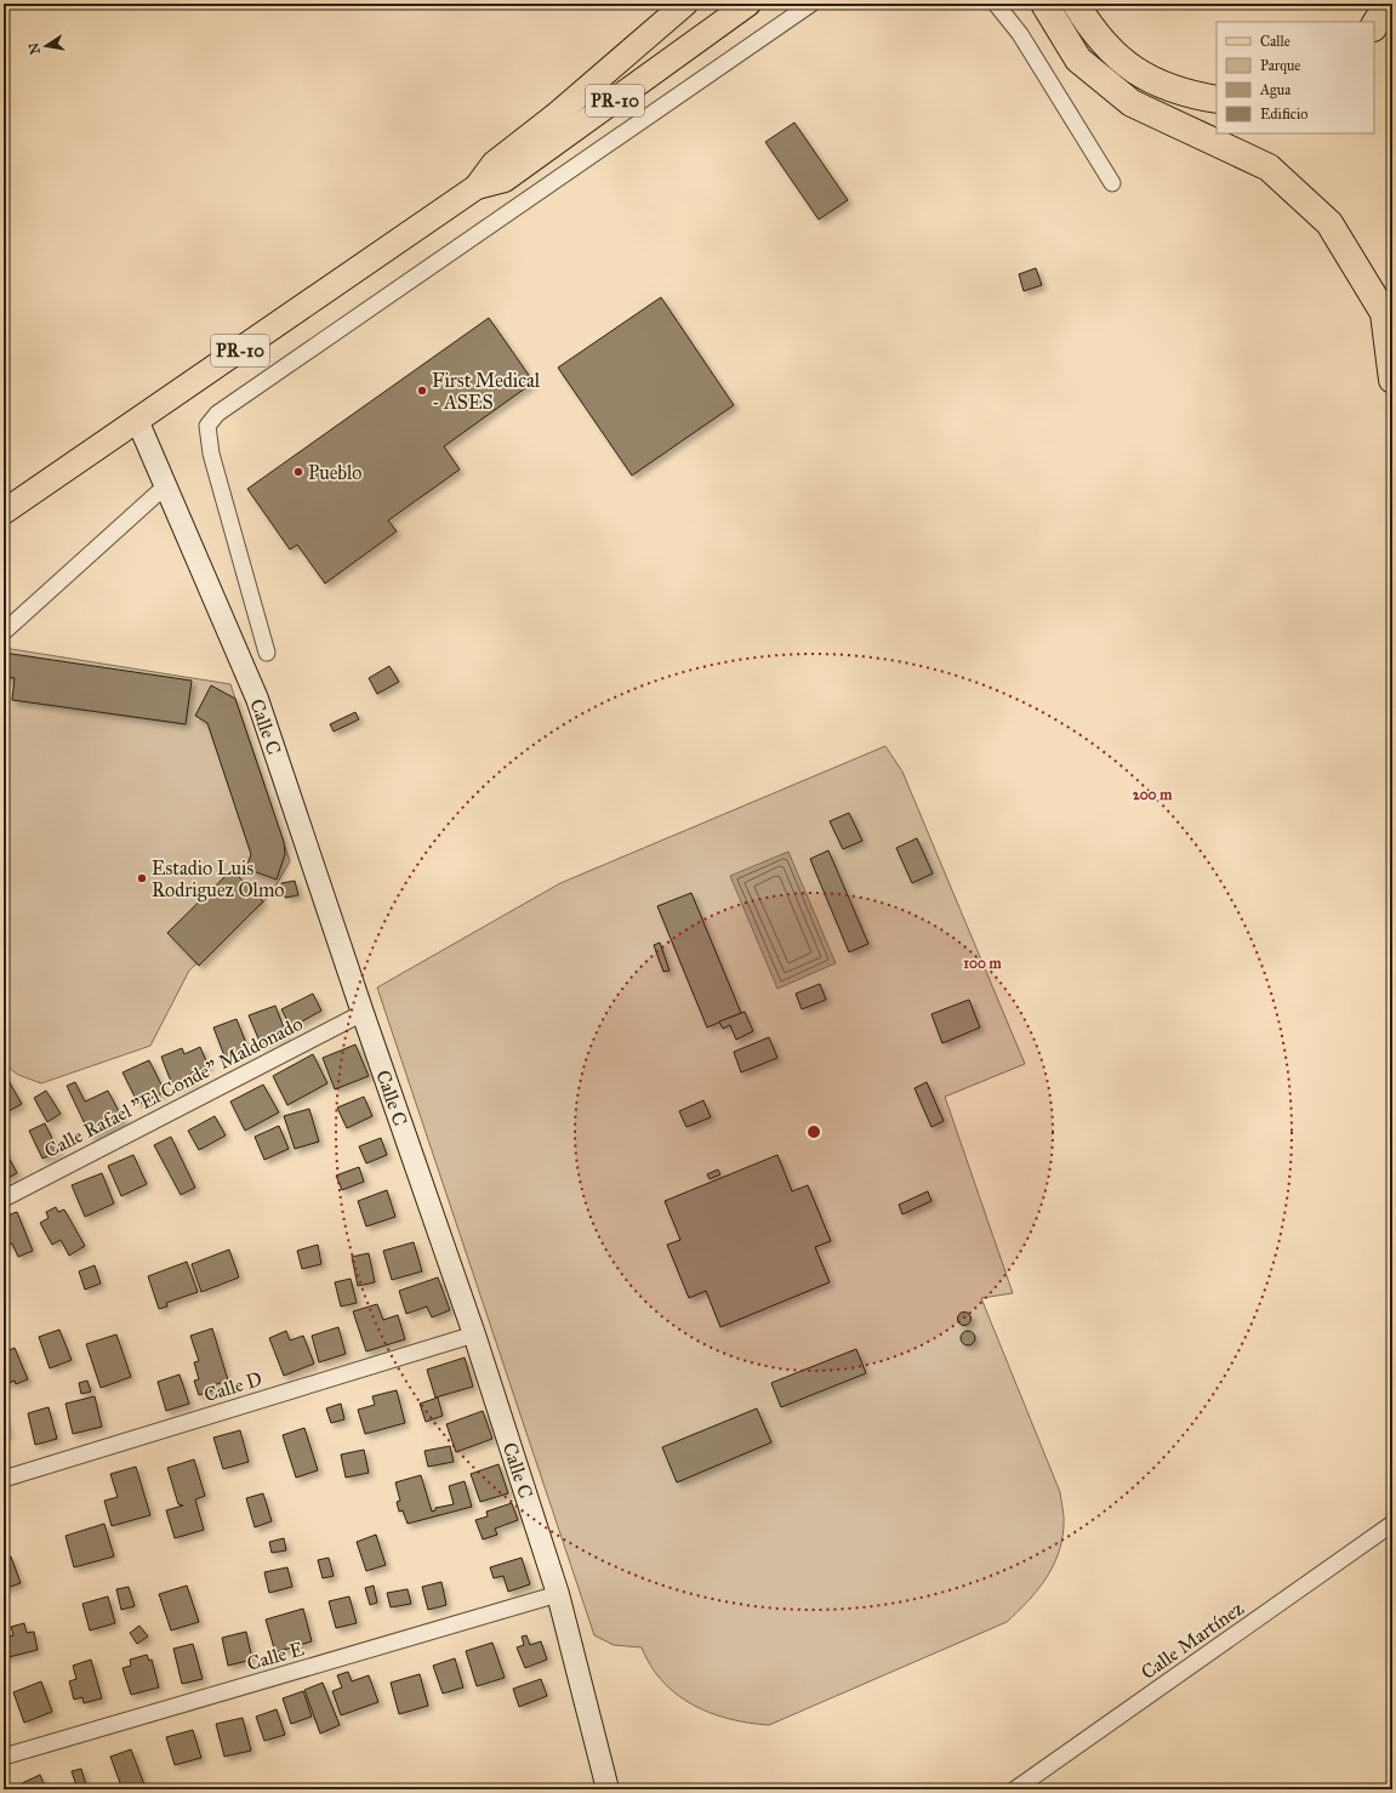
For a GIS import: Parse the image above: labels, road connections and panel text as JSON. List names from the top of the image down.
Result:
{
  "streets": {
    "main road": ["PR-10"],
    "street": [
      "Calle C",
      "Calle Rafael \"El Conde\" Maldonado",
      "Calle D",
      "Calle Martínez",
      "Calle E"
    ]
  },
  "crossings": [
    ["PR-10", "Calle C"],
    ["Calle C", "Calle Rafael \"El Conde\" Maldonado"],
    ["Calle C", "Calle D"],
    ["Calle C", "Calle E"]
  ],
  "places": ["First Medical - ASES", "Pueblo", "Estadio Luis Rodriguez Olmo"],
  "legend": [
    "Calle",
    "Parque",
    "Agua",
    "Edificio"
  ],
  "north": "left",
  "rings": ["200 m", "100 m"]
}
